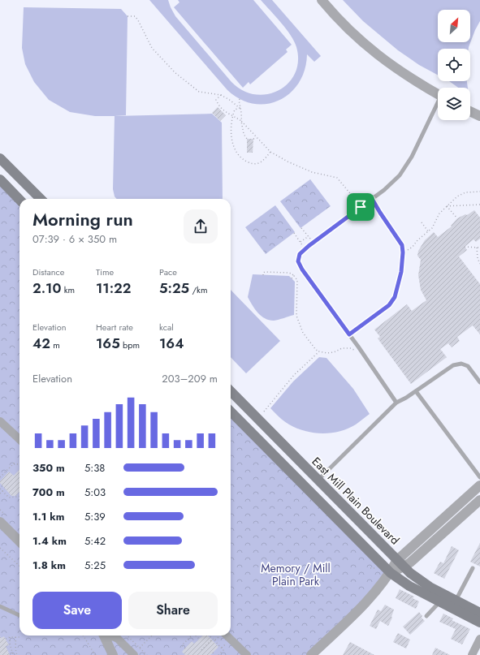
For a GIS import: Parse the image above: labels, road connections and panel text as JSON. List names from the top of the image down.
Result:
{
  "streets": {
    "main road": ["East Mill Plain Boulevard"]
  },
  "parks": ["Memory / Mill Plain Park"],
  "north": "top right",
  "page": {
    "heading": ["Morning run", "07:39 · 6 × 350 m"],
    "stats": [
      ["Distance", "2.10 km"],
      ["Time", "11:22"],
      ["Pace", "5:25 /km"],
      ["Elevation", "42 m"],
      ["Heart rate", "165 bpm"],
      ["kcal", "164"]
    ],
    "chart": ["Elevation", "203–209 m"],
    "list": [
      {
        "name": "350 m",
        "note": "5:38"
      },
      {
        "name": "700 m",
        "note": "5:03"
      },
      {
        "name": "1.1 km",
        "note": "5:39"
      },
      {
        "name": "1.4 km",
        "note": "5:42"
      },
      {
        "name": "1.8 km",
        "note": "5:25"
      }
    ],
    "buttons": ["Save", "Share"]
  }
}
